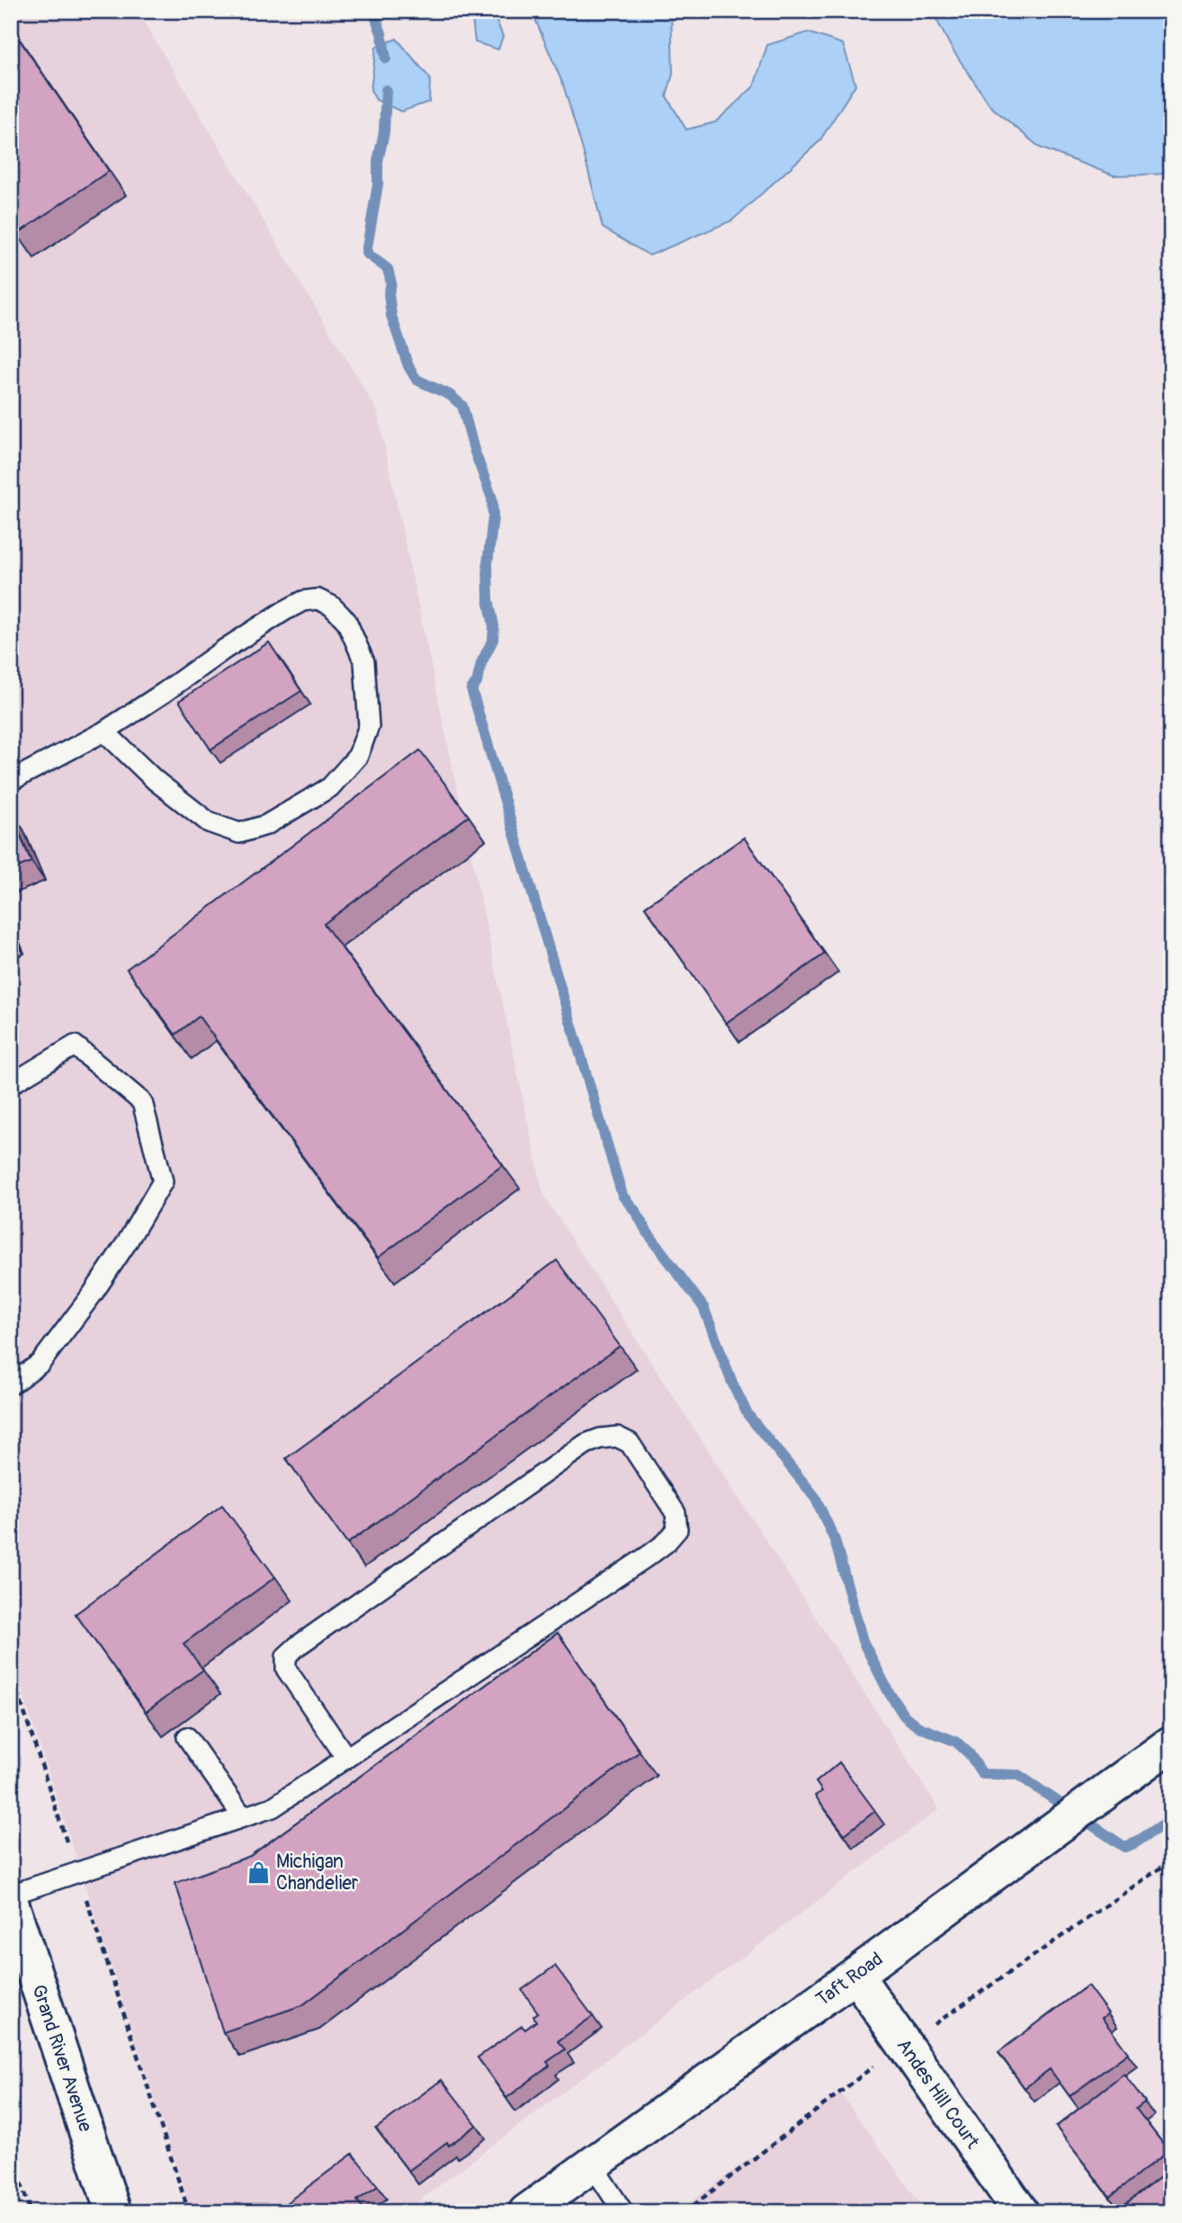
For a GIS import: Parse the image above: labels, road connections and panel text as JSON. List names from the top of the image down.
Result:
{
  "streets": {
    "street": ["Taft Road", "Grand River Avenue", "Andes Hill Court"]
  },
  "crossings": [
    ["Taft Road", "Andes Hill Court"]
  ],
  "places": {
    "shop": ["Michigan Chandelier"]
  }
}
